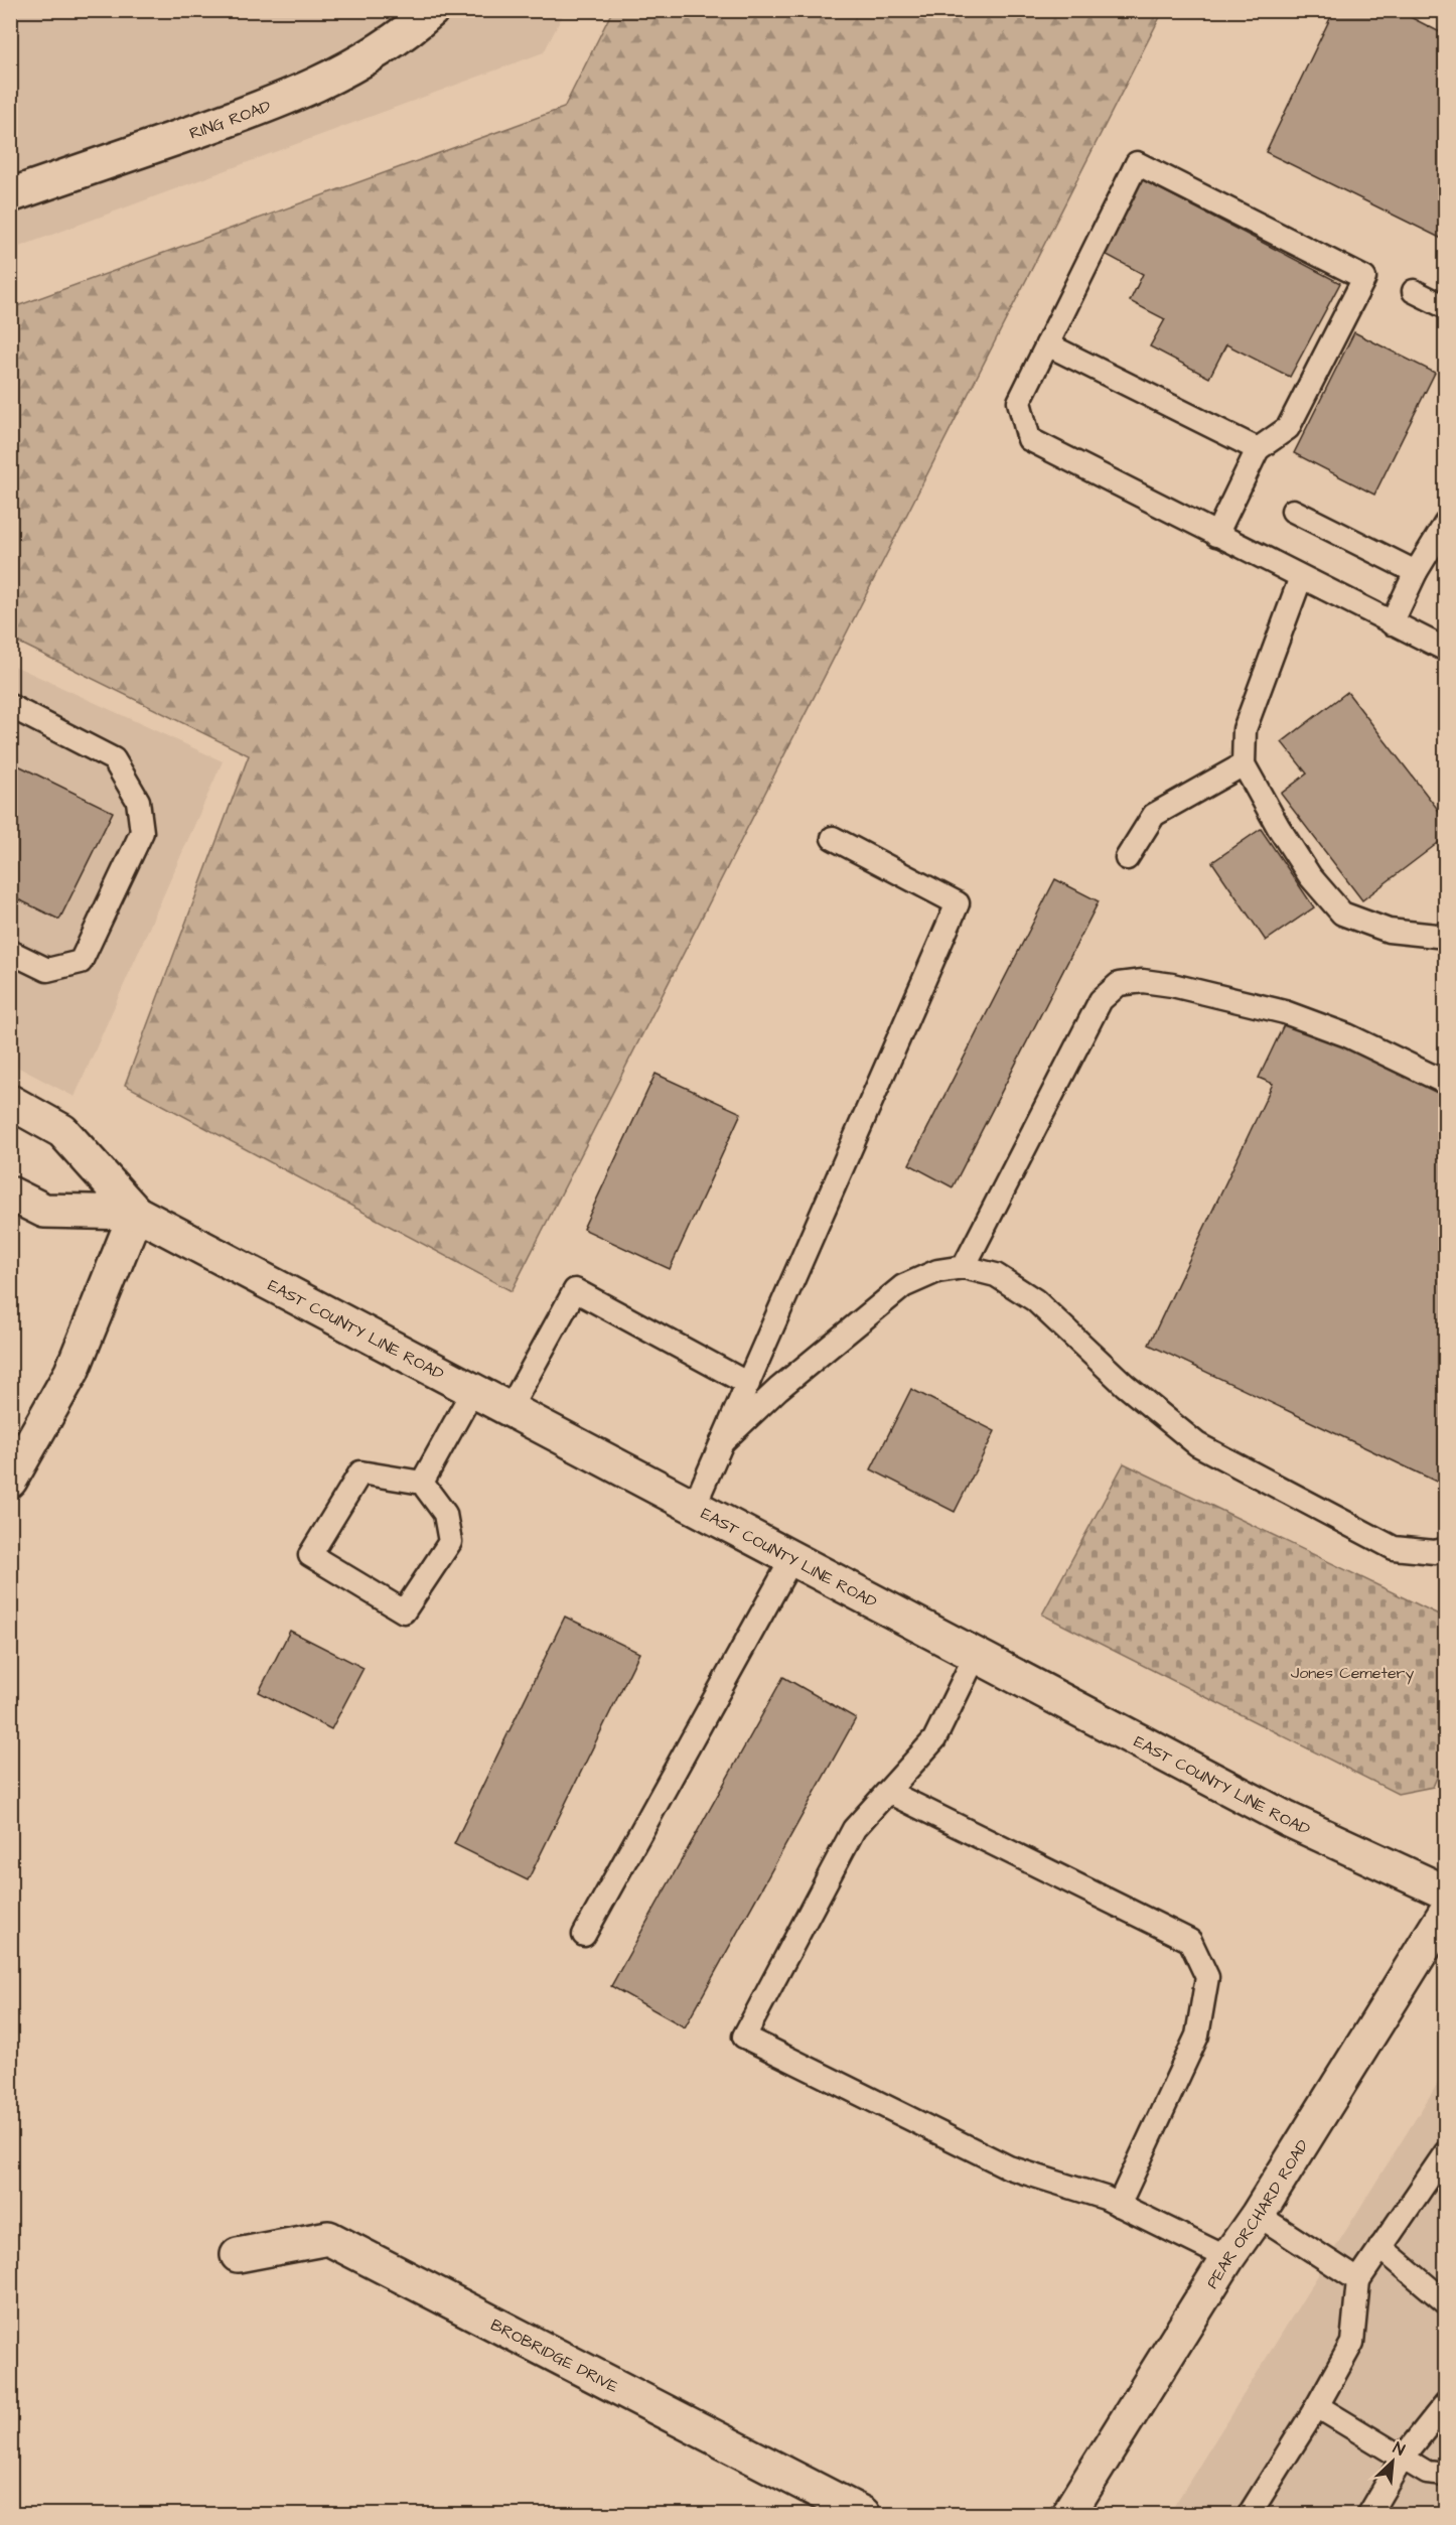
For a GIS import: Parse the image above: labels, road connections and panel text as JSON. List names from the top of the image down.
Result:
{
  "streets": {
    "street": [
      "RING ROAD",
      "EAST COUNTY LINE ROAD",
      "PEAR ORCHARD ROAD",
      "BROBRIDGE DRIVE"
    ]
  },
  "parks": ["Jones Cemetery"],
  "north": "top right"
}
